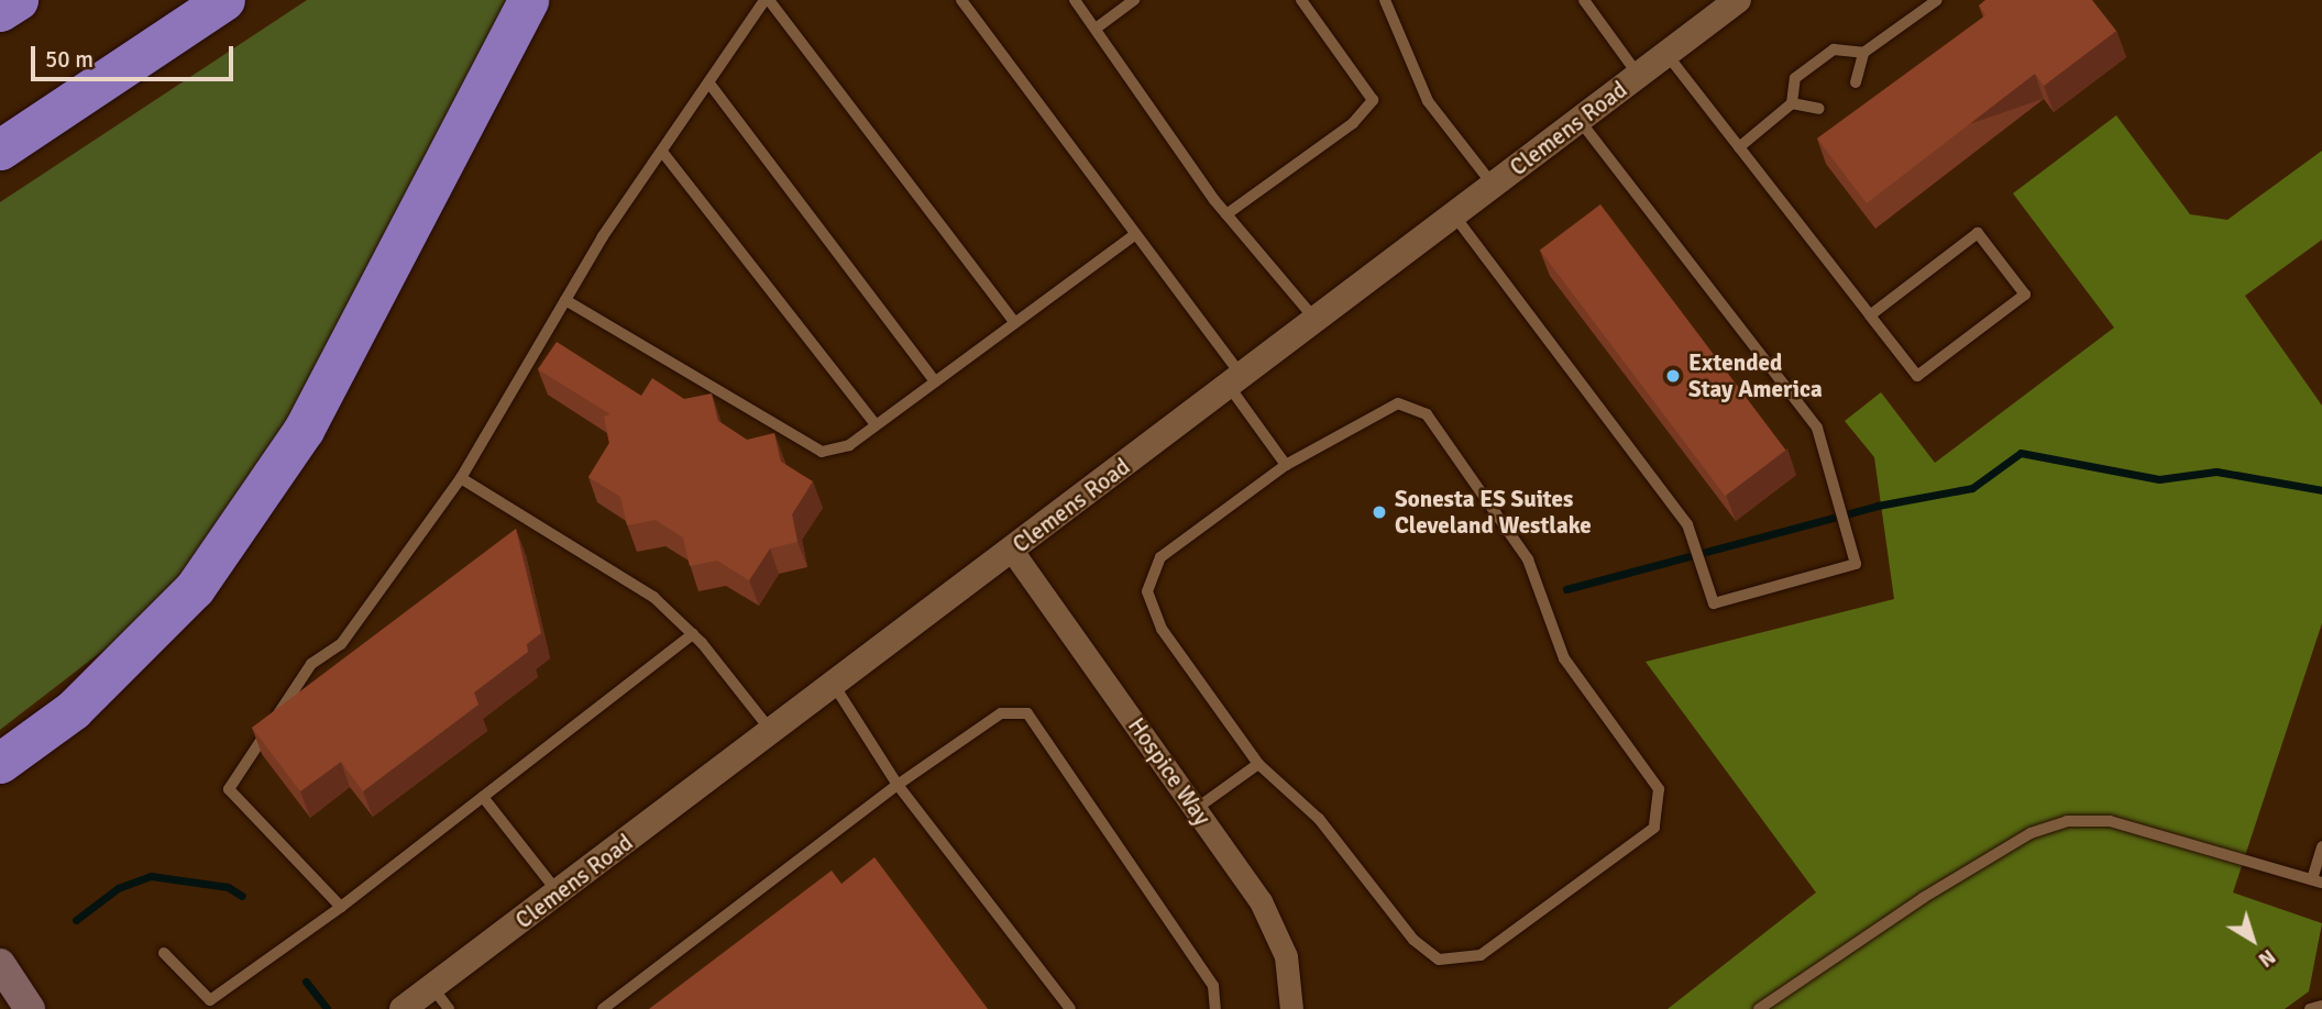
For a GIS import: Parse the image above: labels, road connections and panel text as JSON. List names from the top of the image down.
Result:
{
  "streets": {
    "street": ["Clemens Road", "Hospice Way"]
  },
  "crossings": [
    ["Clemens Road", "Hospice Way"]
  ],
  "places": ["Extended Stay America", "Sonesta ES Suites Cleveland Westlake"],
  "scale_bar": "50 m",
  "north": "bottom right"
}
